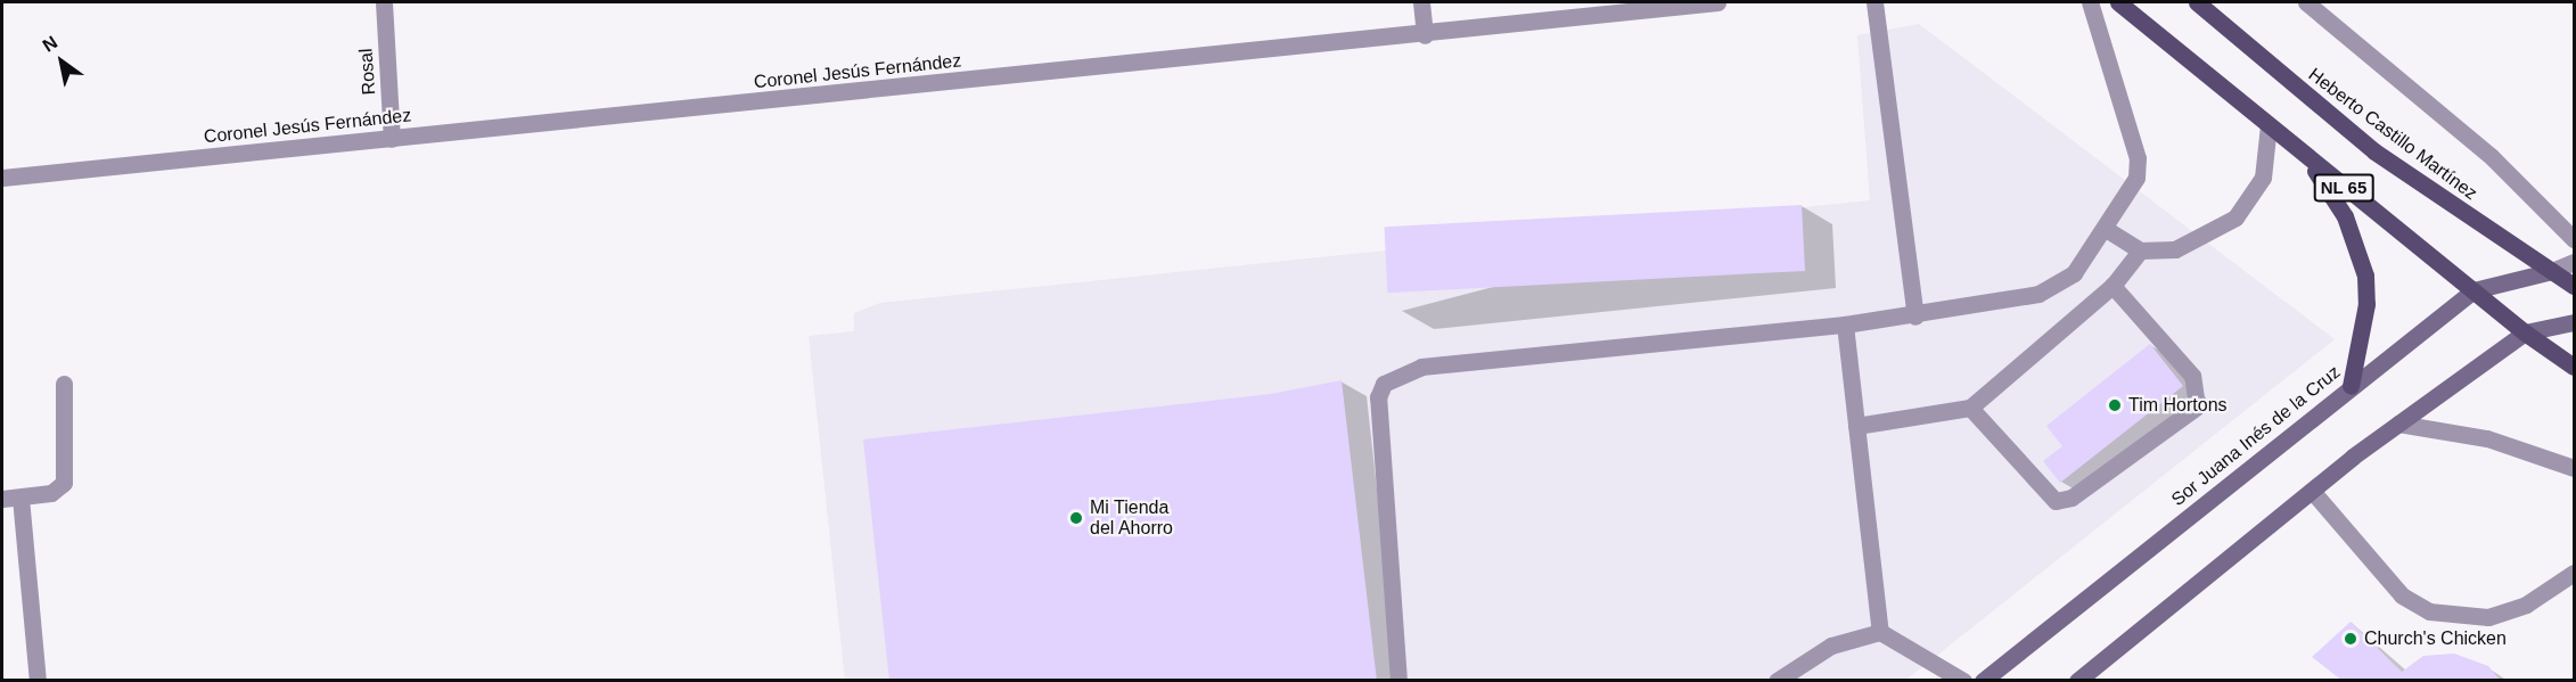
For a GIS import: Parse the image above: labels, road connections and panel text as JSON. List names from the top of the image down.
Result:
{
  "streets": {
    "main road": ["Heberto Castillo Martínez", "NL 65", "Sor Juana Inés de la Cruz"],
    "street": ["Rosal", "Coronel Jesús Fernández"]
  },
  "crossings": [
    ["Rosal", "Coronel Jesús Fernández"],
    ["Heberto Castillo Martínez", "Sor Juana Inés de la Cruz"],
    ["NL 65", "Sor Juana Inés de la Cruz"]
  ],
  "places": ["Tim Hortons", "Mi Tienda del Ahorro", "Church's Chicken"],
  "north": "top left"
}
